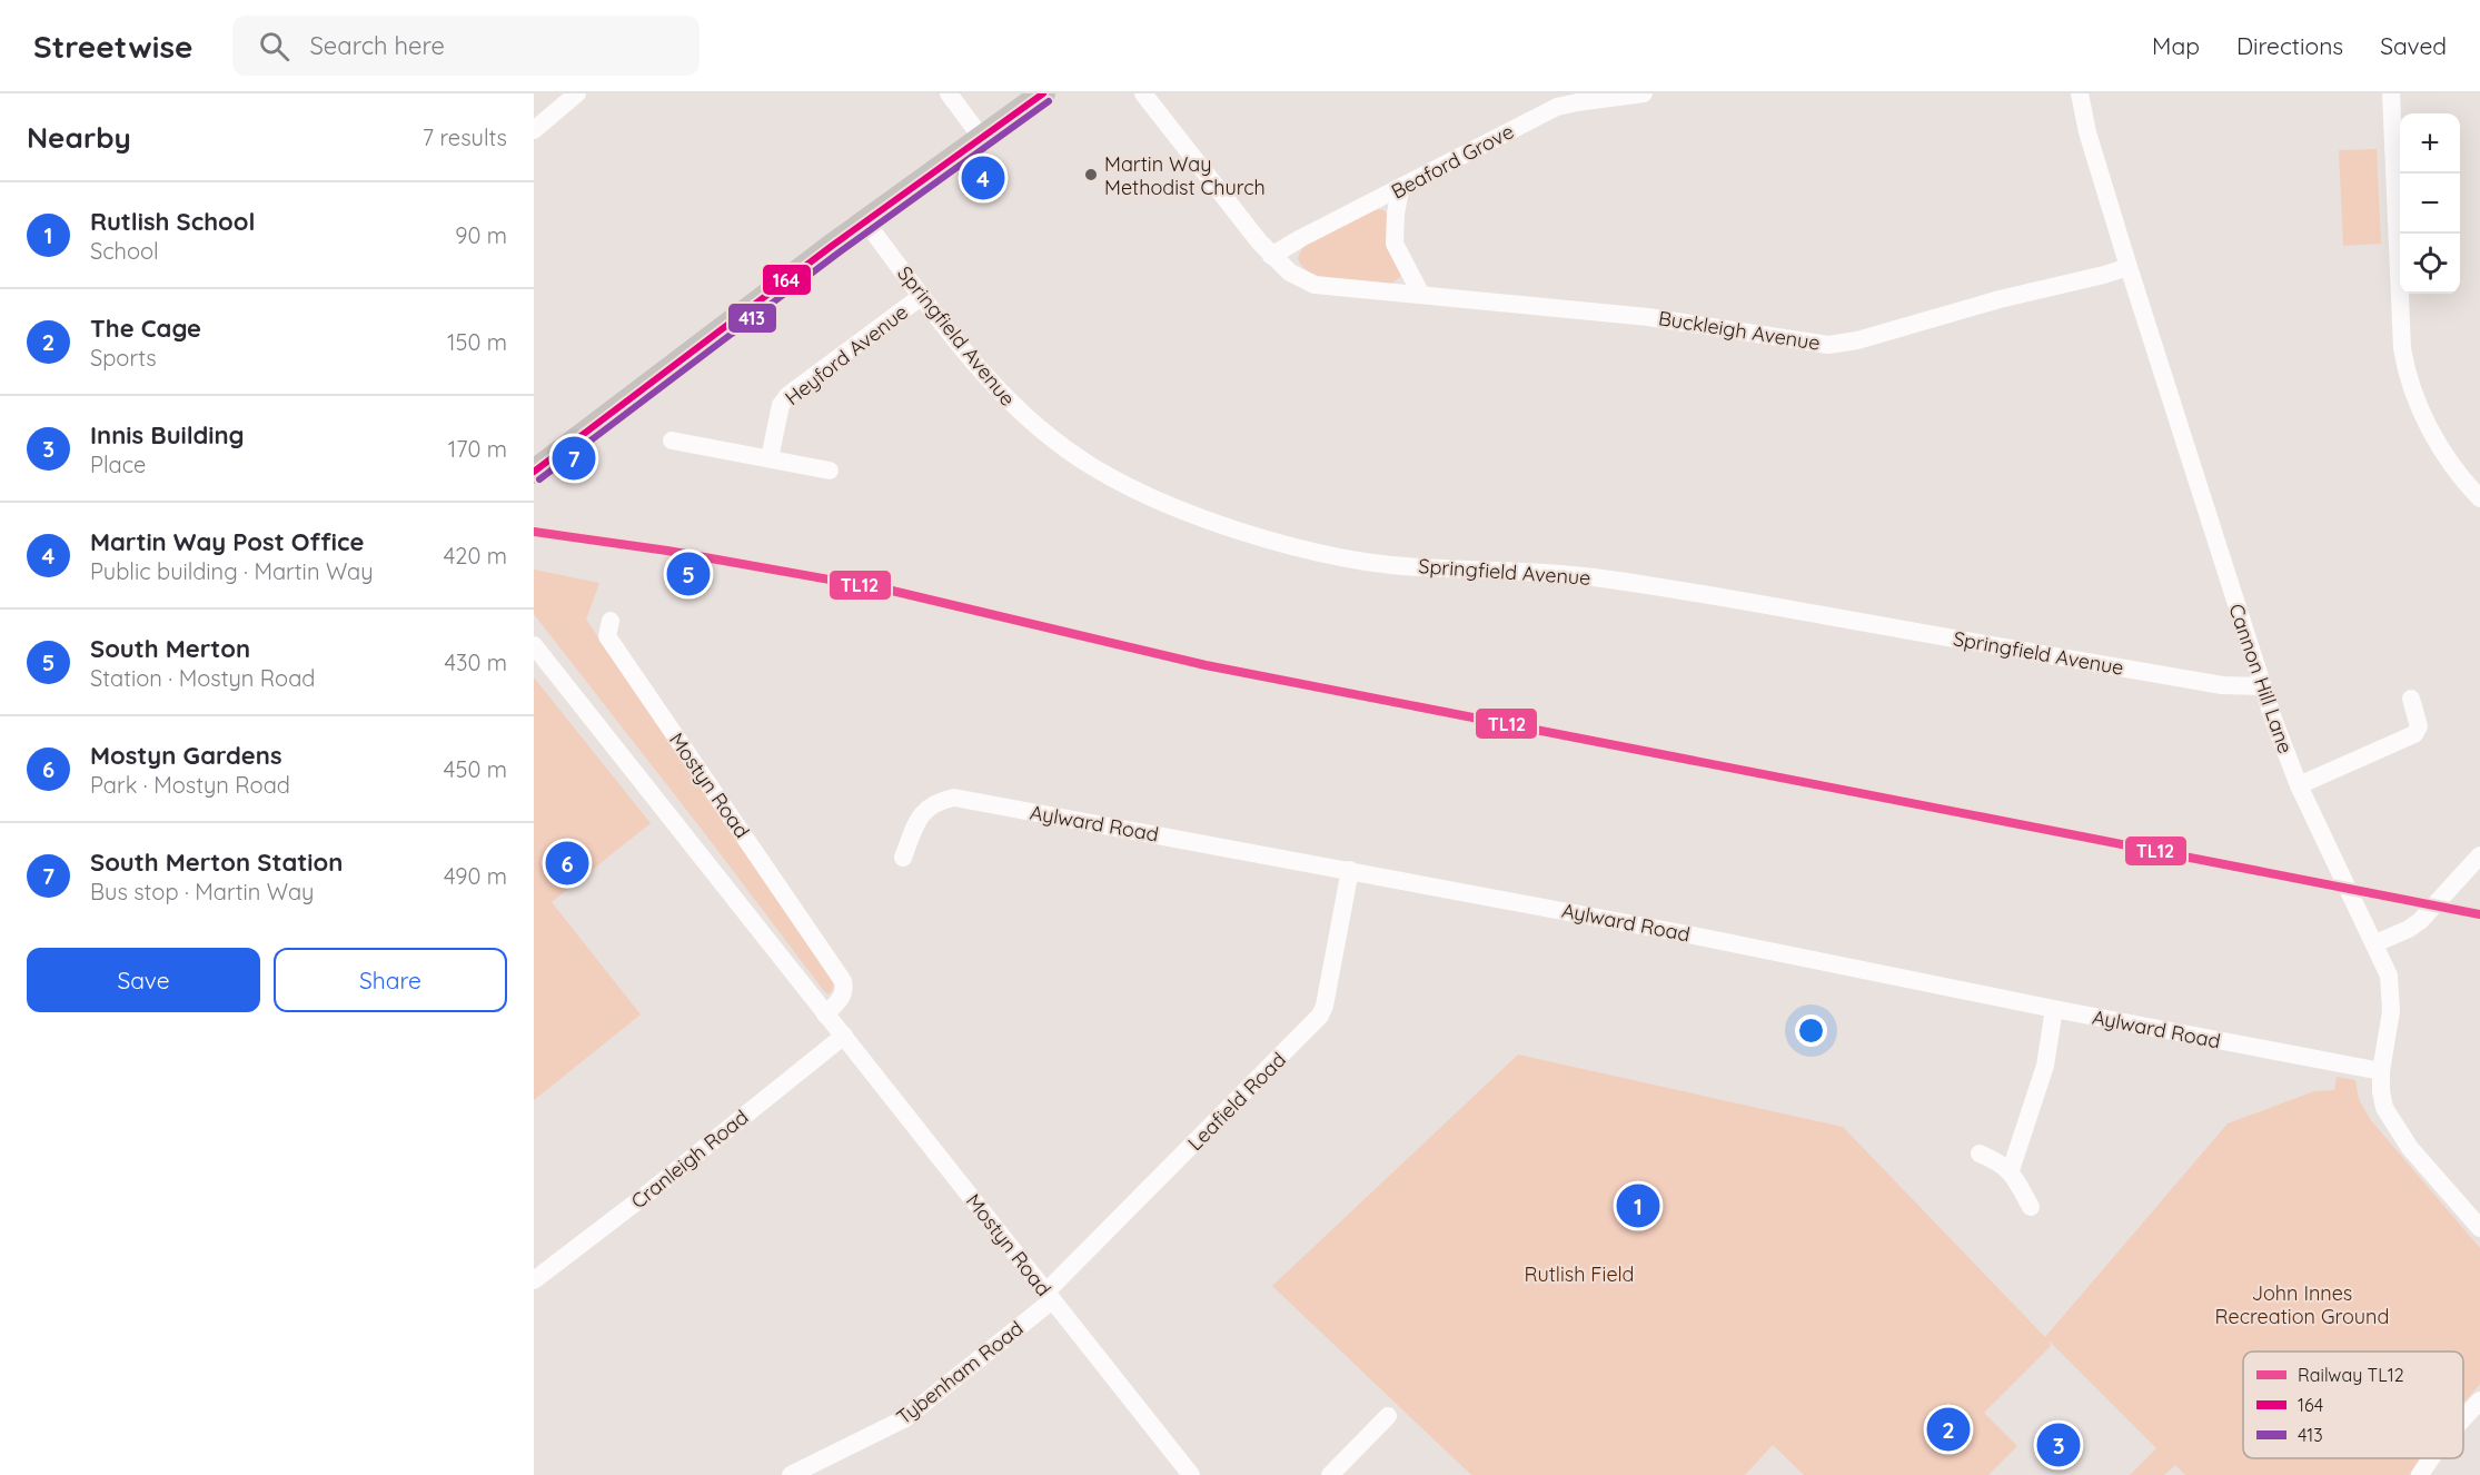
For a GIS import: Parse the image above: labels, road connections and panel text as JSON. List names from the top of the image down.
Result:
{
  "streets": {
    "street": [
      "Beaford Grove",
      "Buckleigh Avenue",
      "Springfield Avenue",
      "Heyford Avenue",
      "Cannon Hill Lane",
      "Mostyn Road",
      "Aylward Road",
      "Leafield Road",
      "Cranleigh Road",
      "Tybenham Road"
    ]
  },
  "crossings": [
    ["Beaford Grove", "Buckleigh Avenue"],
    ["Buckleigh Avenue", "Cannon Hill Lane"],
    ["Springfield Avenue", "Heyford Avenue"],
    ["Springfield Avenue", "Cannon Hill Lane"],
    ["Cannon Hill Lane", "Aylward Road"],
    ["Mostyn Road", "Leafield Road"],
    ["Mostyn Road", "Cranleigh Road"],
    ["Mostyn Road", "Tybenham Road"],
    ["Aylward Road", "Leafield Road"],
    ["Leafield Road", "Tybenham Road"]
  ],
  "parks": ["Rutlish Field", "John Innes Recreation Ground"],
  "places": ["Martin Way Methodist Church"],
  "lines": ["transit line 164", "transit line 413", "rail line TL12"],
  "legend": ["Railway TL12", "164", "413"],
  "page": {
    "header": "Streetwise",
    "search": "Search here",
    "nav": ["Map", "Directions", "Saved"],
    "heading": ["Nearby", "7 results"],
    "map_buttons": ["+", "−"],
    "pins": [
      "4",
      "7",
      "5",
      "6",
      "1",
      "2",
      "3"
    ],
    "list": [
      {
        "mark": "1",
        "name": "Rutlish School",
        "note": "School",
        "value": "90 m"
      },
      {
        "mark": "2",
        "name": "The Cage",
        "note": "Sports",
        "value": "150 m"
      },
      {
        "mark": "3",
        "name": "Innis Building",
        "note": "Place",
        "value": "170 m"
      },
      {
        "mark": "4",
        "name": "Martin Way Post Office",
        "note": "Public building · Martin Way",
        "value": "420 m"
      },
      {
        "mark": "5",
        "name": "South Merton",
        "note": "Station · Mostyn Road",
        "value": "430 m"
      },
      {
        "mark": "6",
        "name": "Mostyn Gardens",
        "note": "Park · Mostyn Road",
        "value": "450 m"
      },
      {
        "mark": "7",
        "name": "South Merton Station",
        "note": "Bus stop · Martin Way",
        "value": "490 m"
      }
    ],
    "buttons": ["Save", "Share"]
  }
}
